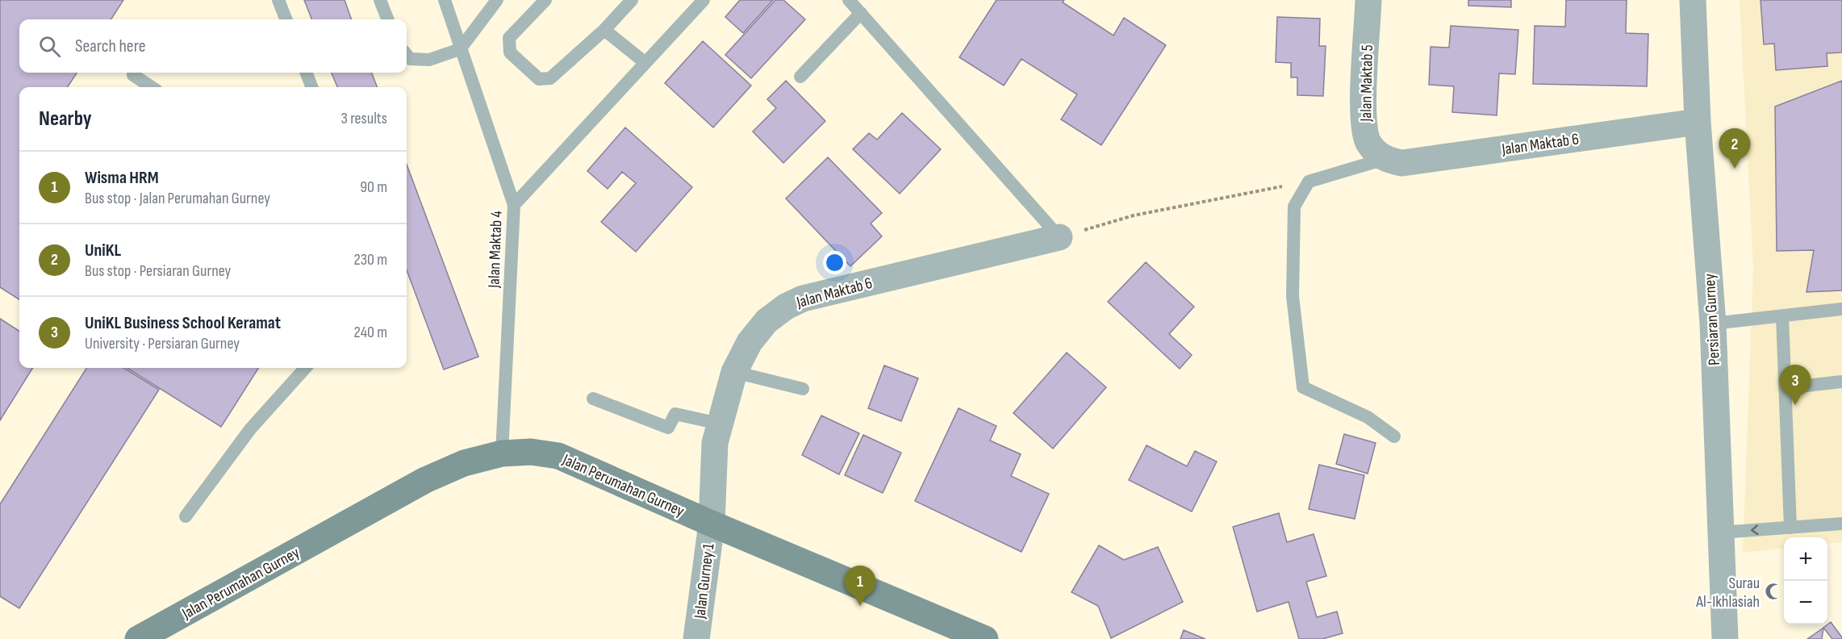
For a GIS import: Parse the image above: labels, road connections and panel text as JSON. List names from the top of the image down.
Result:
{
  "streets": {
    "street": [
      "Jalan Maktab 5",
      "Jalan Maktab 6",
      "Persiaran Gurney",
      "Jalan Perumahan Gurney",
      "Jalan Gurney 1"
    ],
    "lane": ["Jalan Maktab 4"]
  },
  "crossings": [
    ["Jalan Maktab 5", "Jalan Maktab 6"],
    ["Jalan Maktab 6", "Persiaran Gurney"],
    ["Jalan Maktab 6", "Jalan Perumahan Gurney"],
    ["Jalan Maktab 6", "Jalan Gurney 1"],
    ["Jalan Maktab 4", "Jalan Perumahan Gurney"],
    ["Jalan Perumahan Gurney", "Jalan Gurney 1"]
  ],
  "places": {
    "mosque": ["Surau Al-Ikhlasiah"]
  },
  "page": {
    "search": "Search here",
    "heading": ["Nearby", "3 results"],
    "pins": ["2", "3", "1"],
    "list": [
      {
        "mark": "1",
        "name": "Wisma HRM",
        "note": "Bus stop · Jalan Perumahan Gurney",
        "value": "90 m"
      },
      {
        "mark": "2",
        "name": "UniKL",
        "note": "Bus stop · Persiaran Gurney",
        "value": "230 m"
      },
      {
        "mark": "3",
        "name": "UniKL Business School Keramat",
        "note": "University · Persiaran Gurney",
        "value": "240 m"
      }
    ],
    "map_buttons": ["+", "−"]
  }
}
